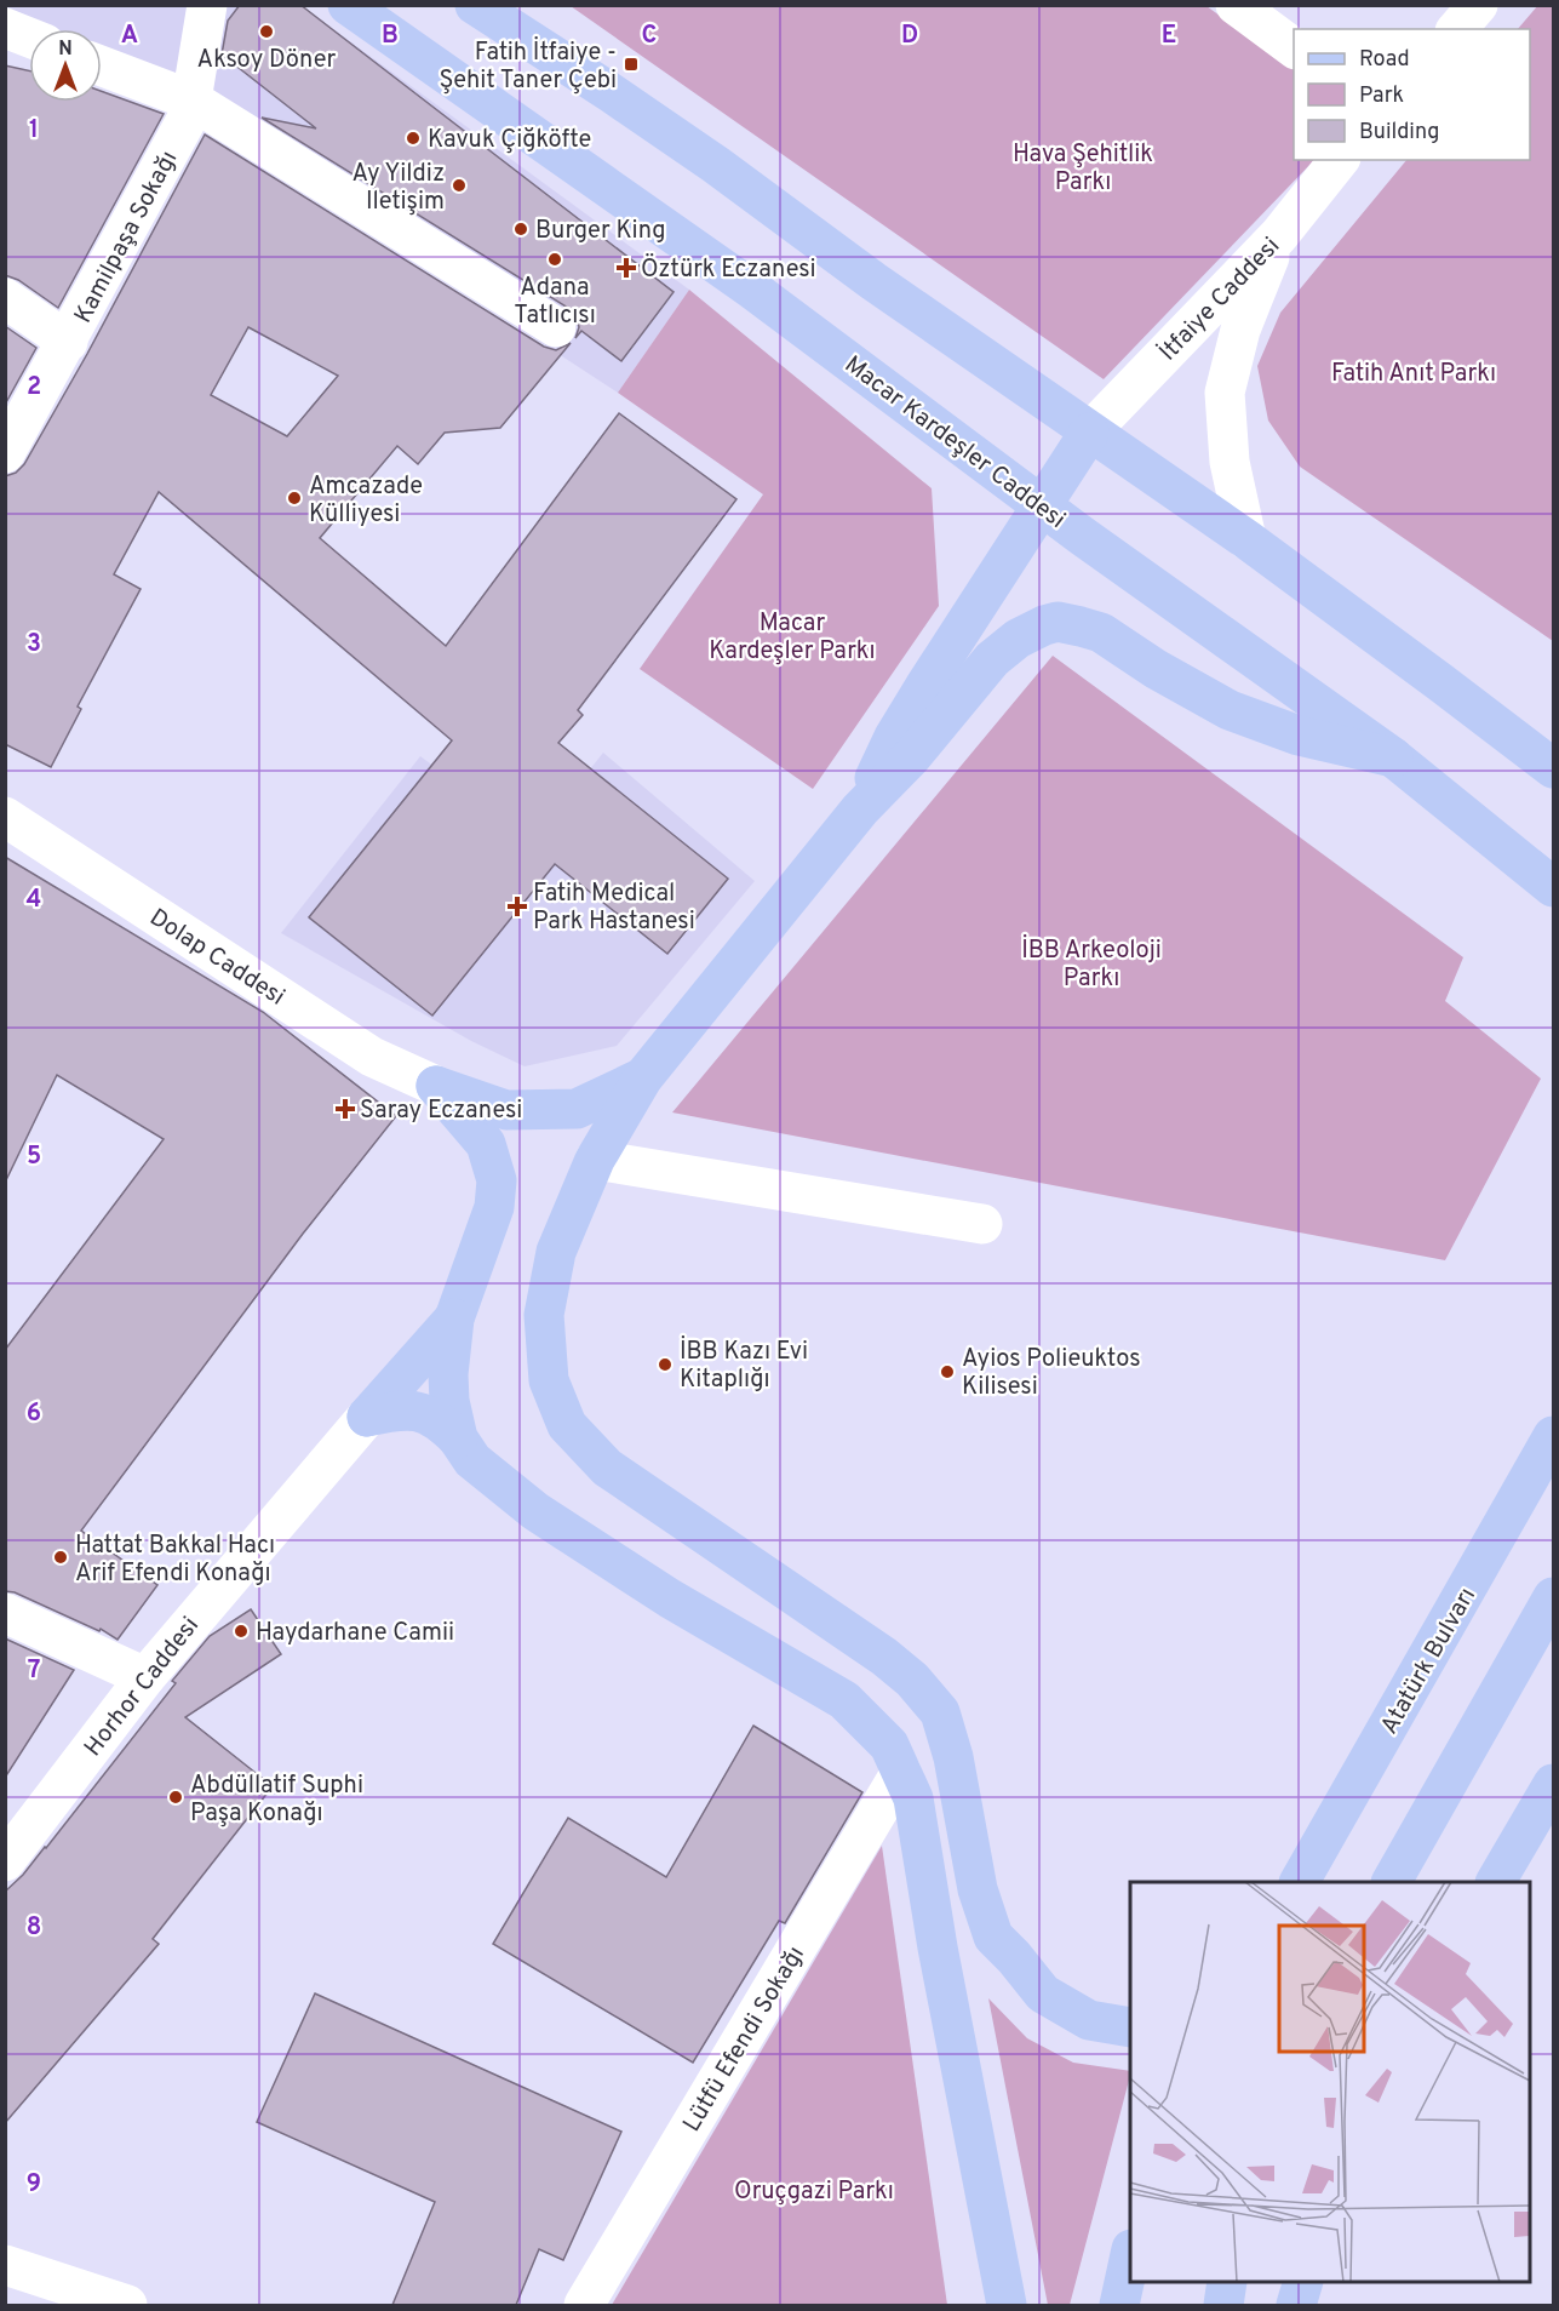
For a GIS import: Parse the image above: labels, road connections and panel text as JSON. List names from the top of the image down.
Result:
{
  "streets": {
    "main road": ["Macar Kardeşler Caddesi", "Atatürk Bulvarı"],
    "street": [
      "Kamilpaşa Sokağı",
      "İtfaiye Caddesi",
      "Dolap Caddesi",
      "Horhor Caddesi",
      "Lütfü Efendi Sokağı"
    ]
  },
  "parks": [
    "Hava Şehitlik Parkı",
    "Fatih Anıt Parkı",
    "Macar Kardeşler Parkı",
    "İBB Arkeoloji Parkı",
    "Oruçgazi Parkı"
  ],
  "places": {
    "other": [
      "Aksoy Döner",
      "Kavuk Çiğköfte",
      "Ay Yildiz Iletişim",
      "Burger King",
      "Adana Tatlıcısı",
      "Amcazade Külliyesi",
      "İBB Kazı Evi Kitaplığı",
      "Ayios Polieuktos Kilisesi",
      "Hattat Bakkal Hacı Arif Efendi Konağı",
      "Haydarhane Camii",
      "Abdüllatif Suphi Paşa Konağı"
    ],
    "transit": ["Fatih İtfaiye - Şehit Taner Çebi"],
    "health": ["Öztürk Eczanesi", "Fatih Medical Park Hastanesi", "Saray Eczanesi"]
  },
  "legend": ["Road", "Park", "Building"],
  "north": "top",
  "grid": {
    "columns": [
      "A",
      "B",
      "C",
      "D",
      "E"
    ],
    "rows": [
      "1",
      "2",
      "3",
      "4",
      "5",
      "6",
      "7",
      "8",
      "9"
    ]
  }
}
